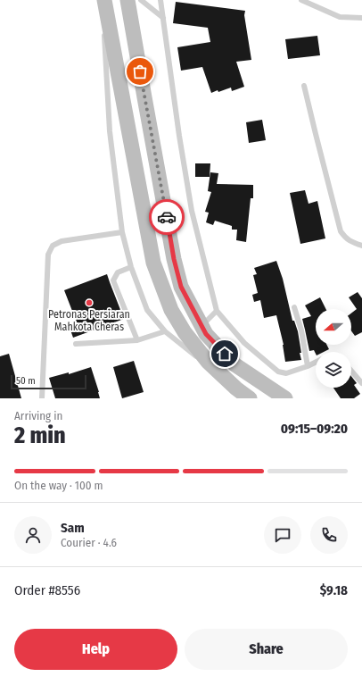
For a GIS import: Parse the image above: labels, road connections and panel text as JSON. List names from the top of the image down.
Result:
{
  "places": ["Petronas Persiaran Mahkota Cheras"],
  "scale_bar": "50 m",
  "north": "left",
  "page": {
    "scale": "50 m",
    "heading": ["2 min", "Arriving in", "09:15–09:20"],
    "panel": [
      "Sam",
      "Courier · 4.6",
      "Order #8556",
      "$9.18"
    ],
    "bar": "On the way · 100 m",
    "buttons": ["Help", "Share"]
  }
}
